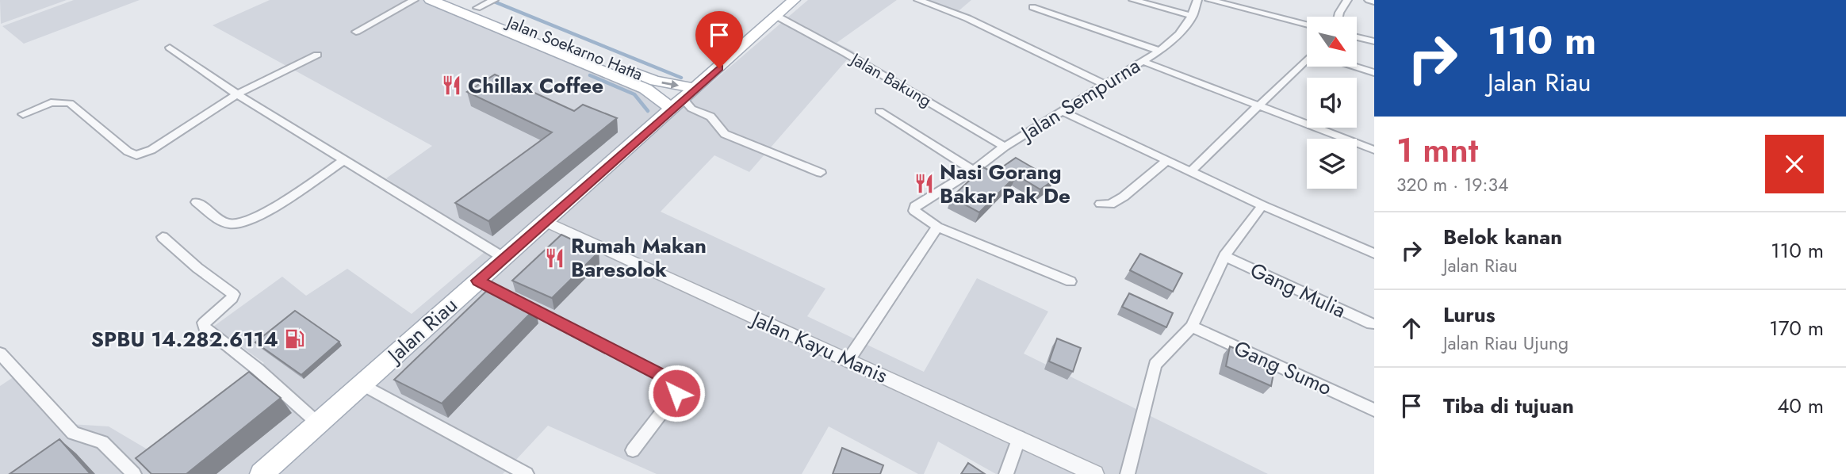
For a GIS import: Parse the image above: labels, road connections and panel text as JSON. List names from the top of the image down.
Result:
{
  "streets": {
    "main road": ["Jalan Soekarno Hatta", "Jalan Riau"],
    "street": [
      "Jalan Bakung",
      "Jalan Sempurna",
      "Gang Mulia",
      "Jalan Kayu Manis",
      "Gang Sumo"
    ]
  },
  "crossings": [
    ["Jalan Soekarno Hatta", "Jalan Riau"],
    ["Jalan Bakung", "Jalan Sempurna"],
    ["Jalan Bakung", "Jalan Riau"],
    ["Jalan Riau", "Jalan Kayu Manis"]
  ],
  "places": {
    "restaurant": ["Chillax Coffee", "Nasi Gorang Bakar Pak De", "Rumah Makan Baresolok"],
    "fuel station": ["SPBU 14.282.6114"]
  },
  "north": "bottom right",
  "page": {
    "turn": ["110 m", "Jalan Riau"],
    "heading": ["1 mnt", "320 m · 19:34"],
    "list": [
      {
        "name": "Belok kanan",
        "note": "Jalan Riau",
        "value": "110 m"
      },
      {
        "name": "Lurus",
        "note": "Jalan Riau Ujung",
        "value": "170 m"
      },
      {
        "name": "Tiba di tujuan",
        "value": "40 m"
      }
    ]
  }
}
